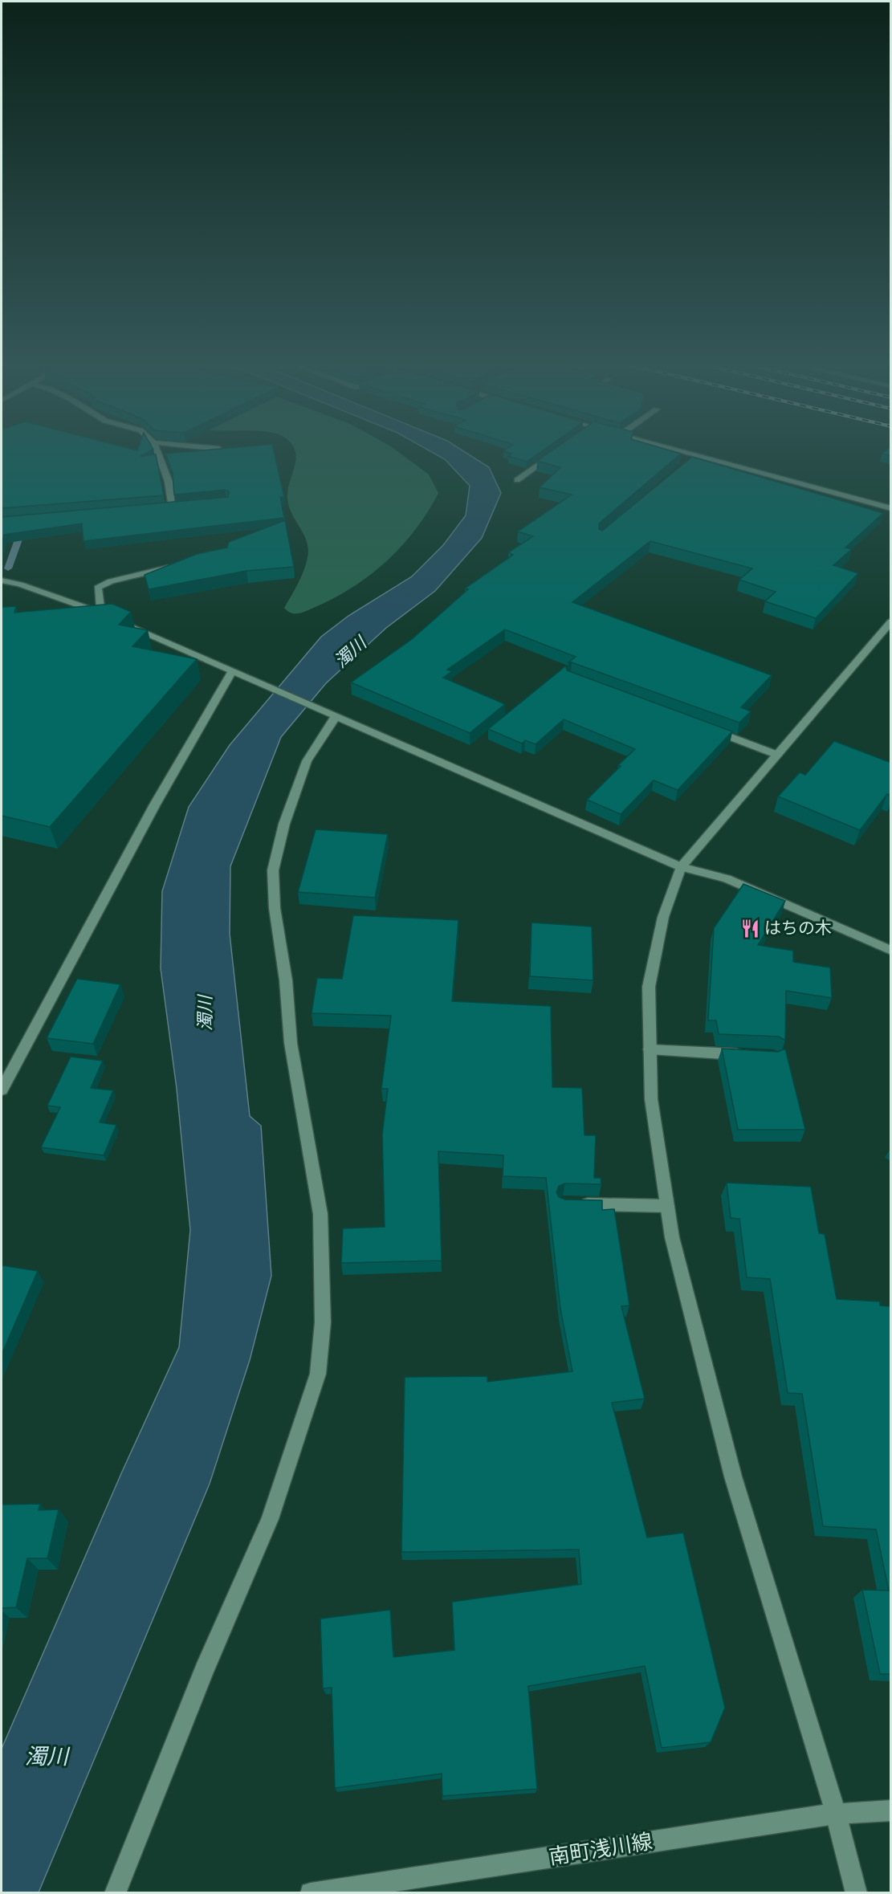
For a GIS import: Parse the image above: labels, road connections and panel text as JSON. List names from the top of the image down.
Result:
{
  "streets": {
    "street": ["南町浅川線"]
  },
  "water": ["濁川"],
  "places": {
    "restaurant": ["はちの木"]
  }
}
